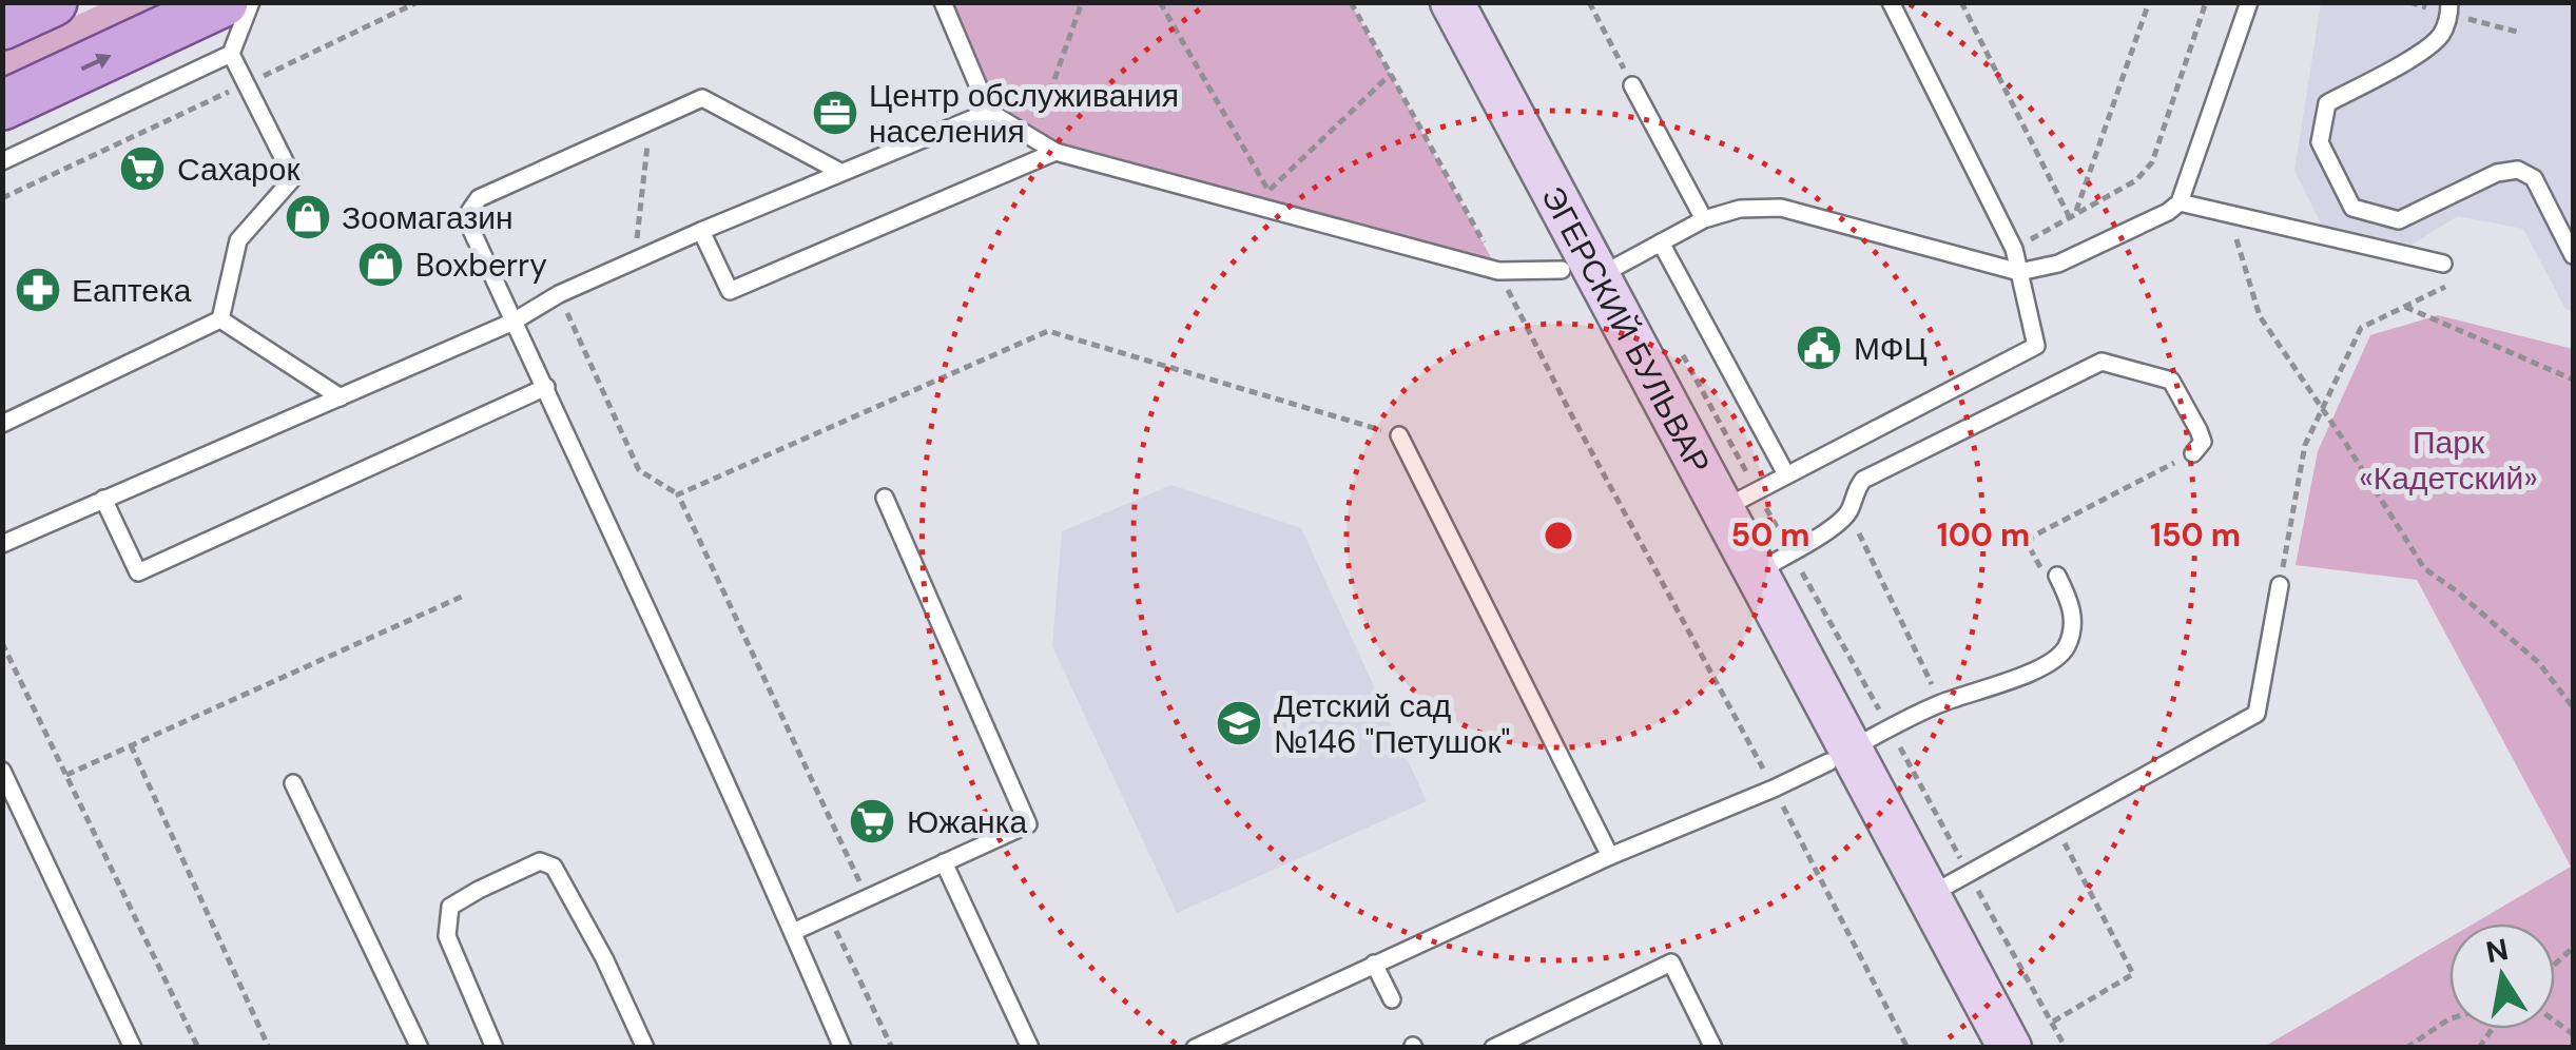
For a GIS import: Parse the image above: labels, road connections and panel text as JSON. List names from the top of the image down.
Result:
{
  "streets": {
    "main road": ["ЭГЕРСКИЙ БУЛЬВАР"]
  },
  "parks": ["Парк «Кадетский»"],
  "places": {
    "office": ["Центр обслуживания населения"],
    "supermarket": ["Сахарок", "Южанка"],
    "shop": ["Зоомагазин", "Boxberry"],
    "pharmacy": ["Еаптека"],
    "public building": ["МФЦ"],
    "school or university": ["Детский сад №146 \"Петушок\""]
  },
  "north": "top",
  "rings": ["50 m", "100 m", "150 m"]
}
